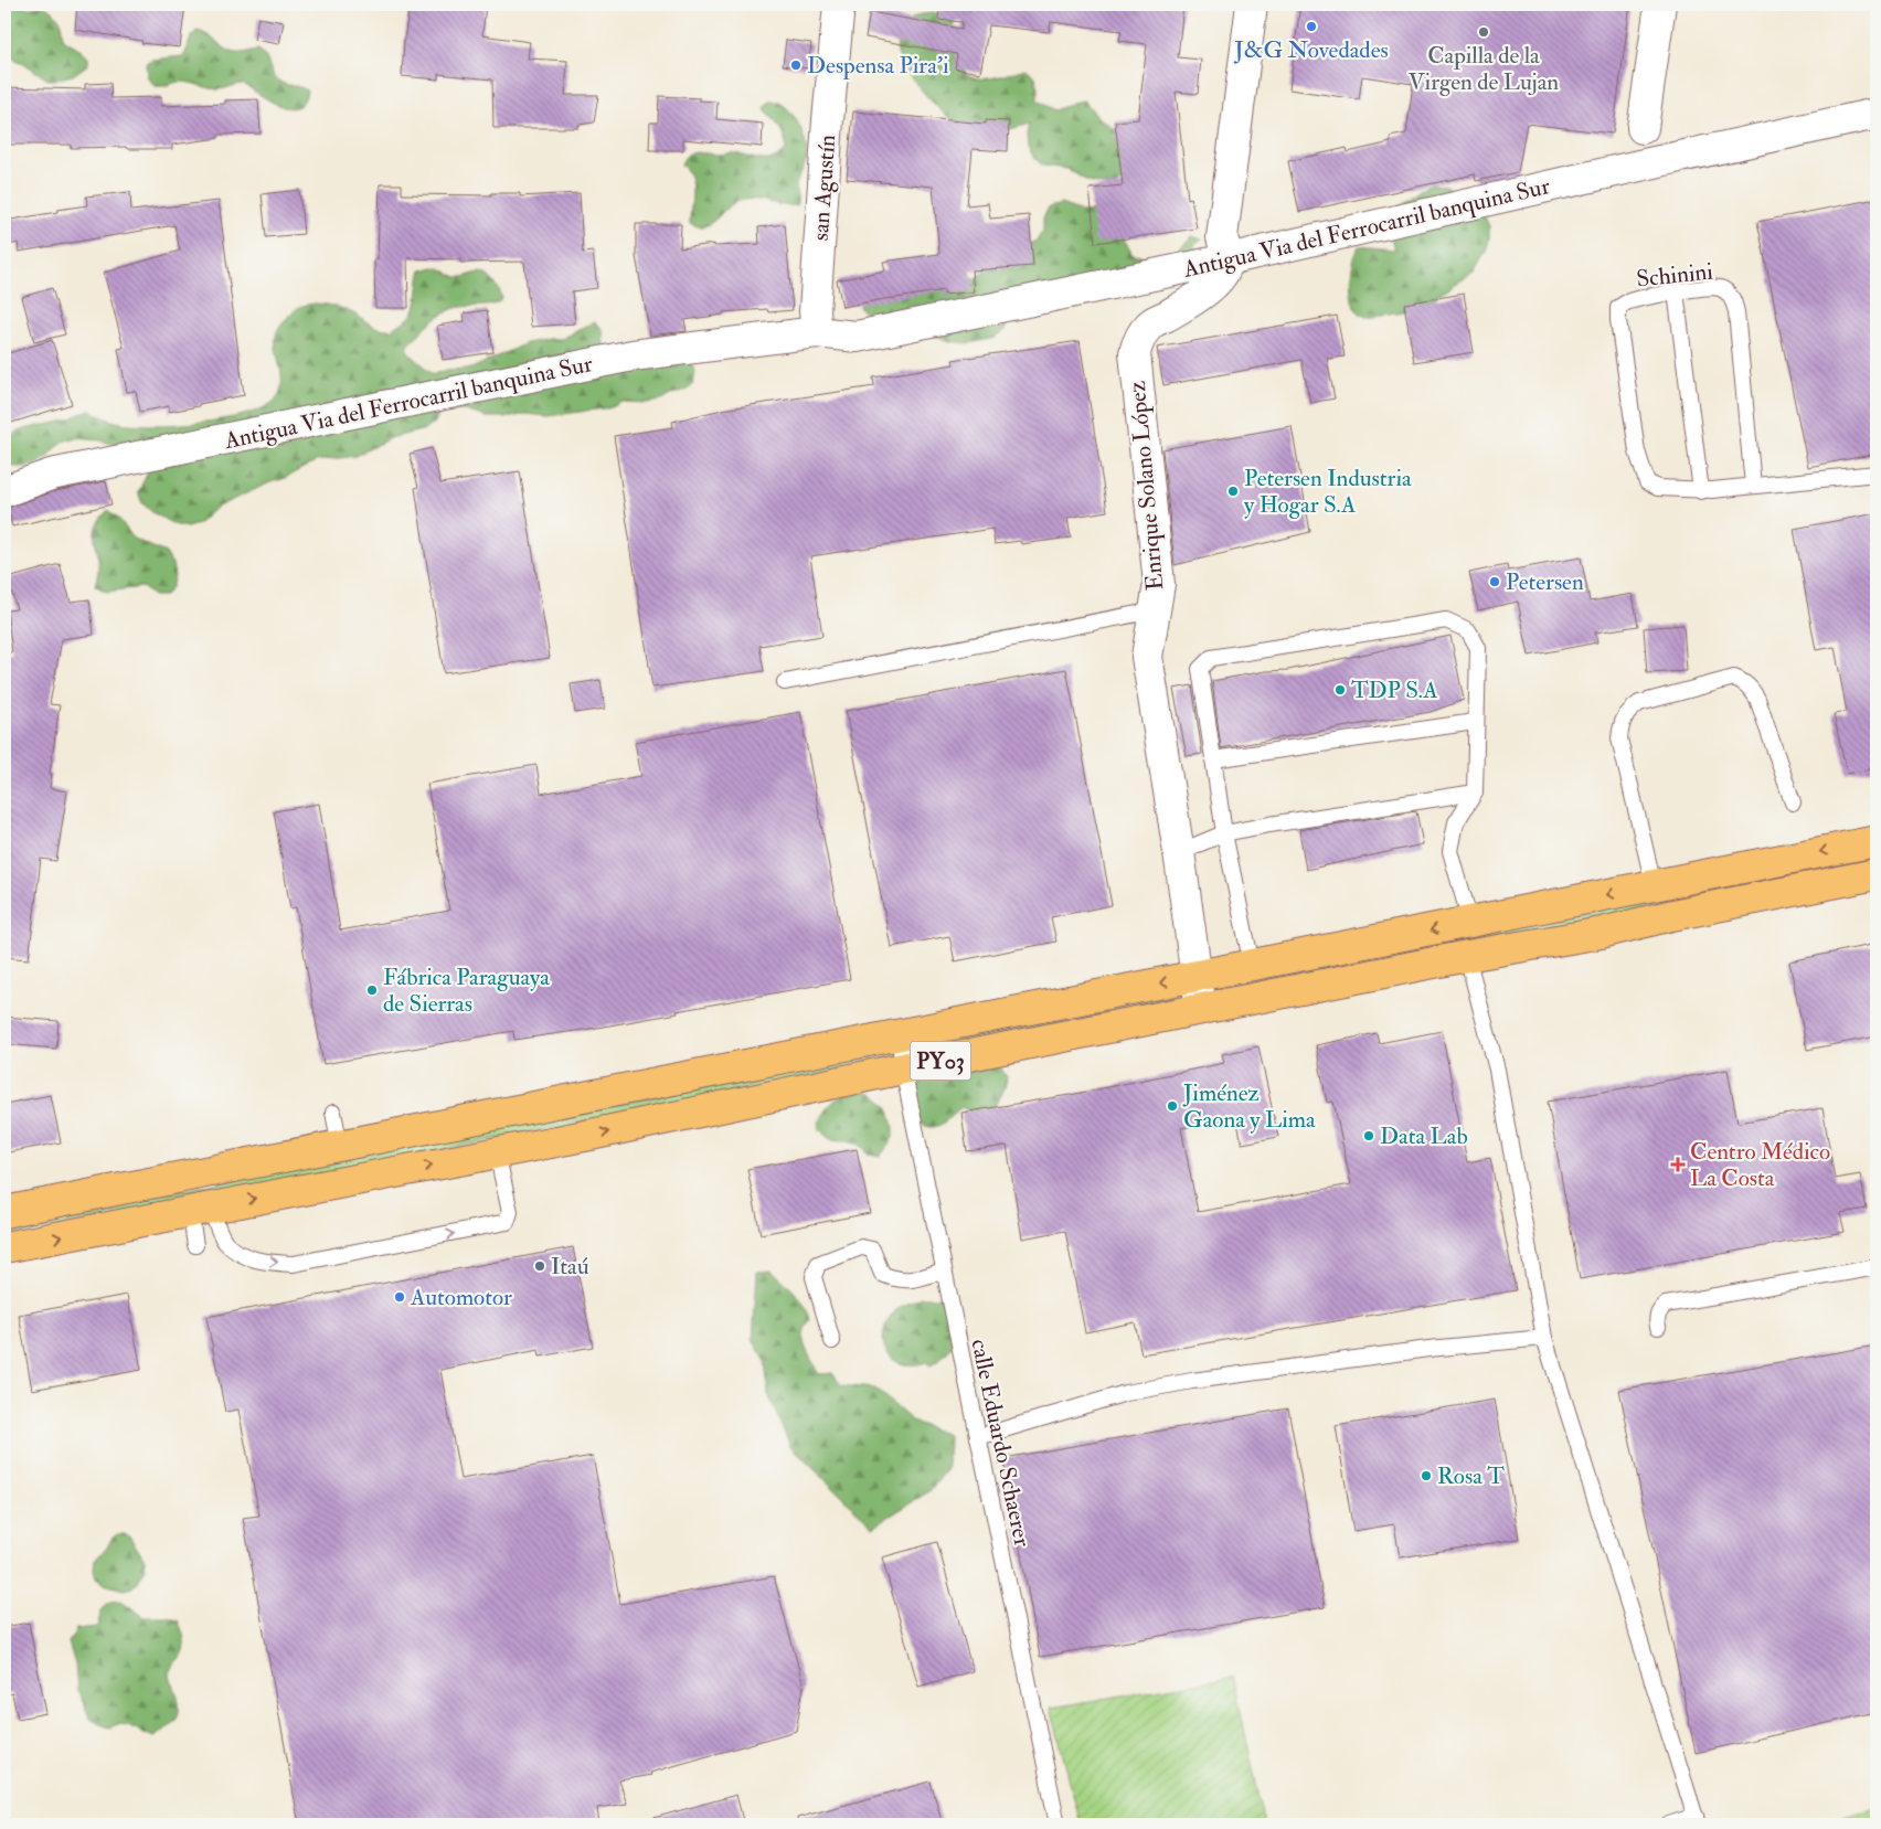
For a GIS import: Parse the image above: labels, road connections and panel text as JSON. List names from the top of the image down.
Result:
{
  "streets": {
    "highway": ["PY03"],
    "street": ["san Agustín", "Antigua Via del Ferrocarril banquina Sur", "Enrique Solano López"],
    "lane": ["Schinini", "calle Eduardo Schaerer"]
  },
  "crossings": [
    ["san Agustín", "Antigua Via del Ferrocarril banquina Sur"],
    ["Antigua Via del Ferrocarril banquina Sur", "Enrique Solano López"],
    ["Enrique Solano López", "PY03"],
    ["PY03", "calle Eduardo Schaerer"]
  ],
  "places": {
    "other": [
      "J&G Novedades",
      "Capilla de la Virgen de Lujan",
      "Despensa Pira'i",
      "Petersen Industria y Hogar S.A",
      "Petersen",
      "TDP S.A",
      "Fábrica Paraguaya de Sierras",
      "Jiménez Gaona y Lima",
      "Data Lab",
      "Itaú",
      "Automotor",
      "Rosa T"
    ],
    "health": ["Centro Médico La Costa"]
  }
}
